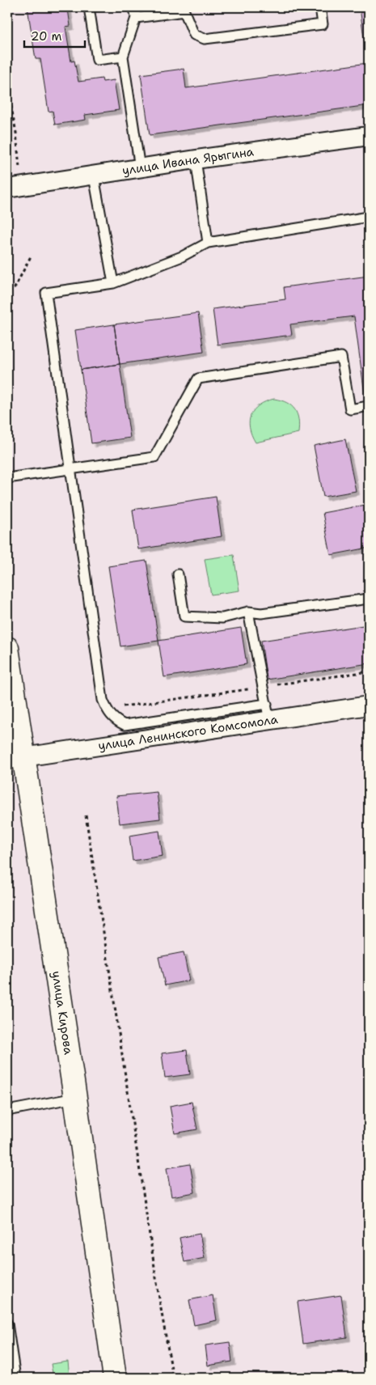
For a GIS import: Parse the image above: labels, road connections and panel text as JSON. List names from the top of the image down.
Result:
{
  "streets": {
    "main road": ["улица Кирова"],
    "street": ["улица Ивана Ярыгина", "улица Ленинского Комсомола"]
  },
  "crossings": [
    ["улица Ленинского Комсомола", "улица Кирова"]
  ],
  "scale_bar": "20 m"
}
